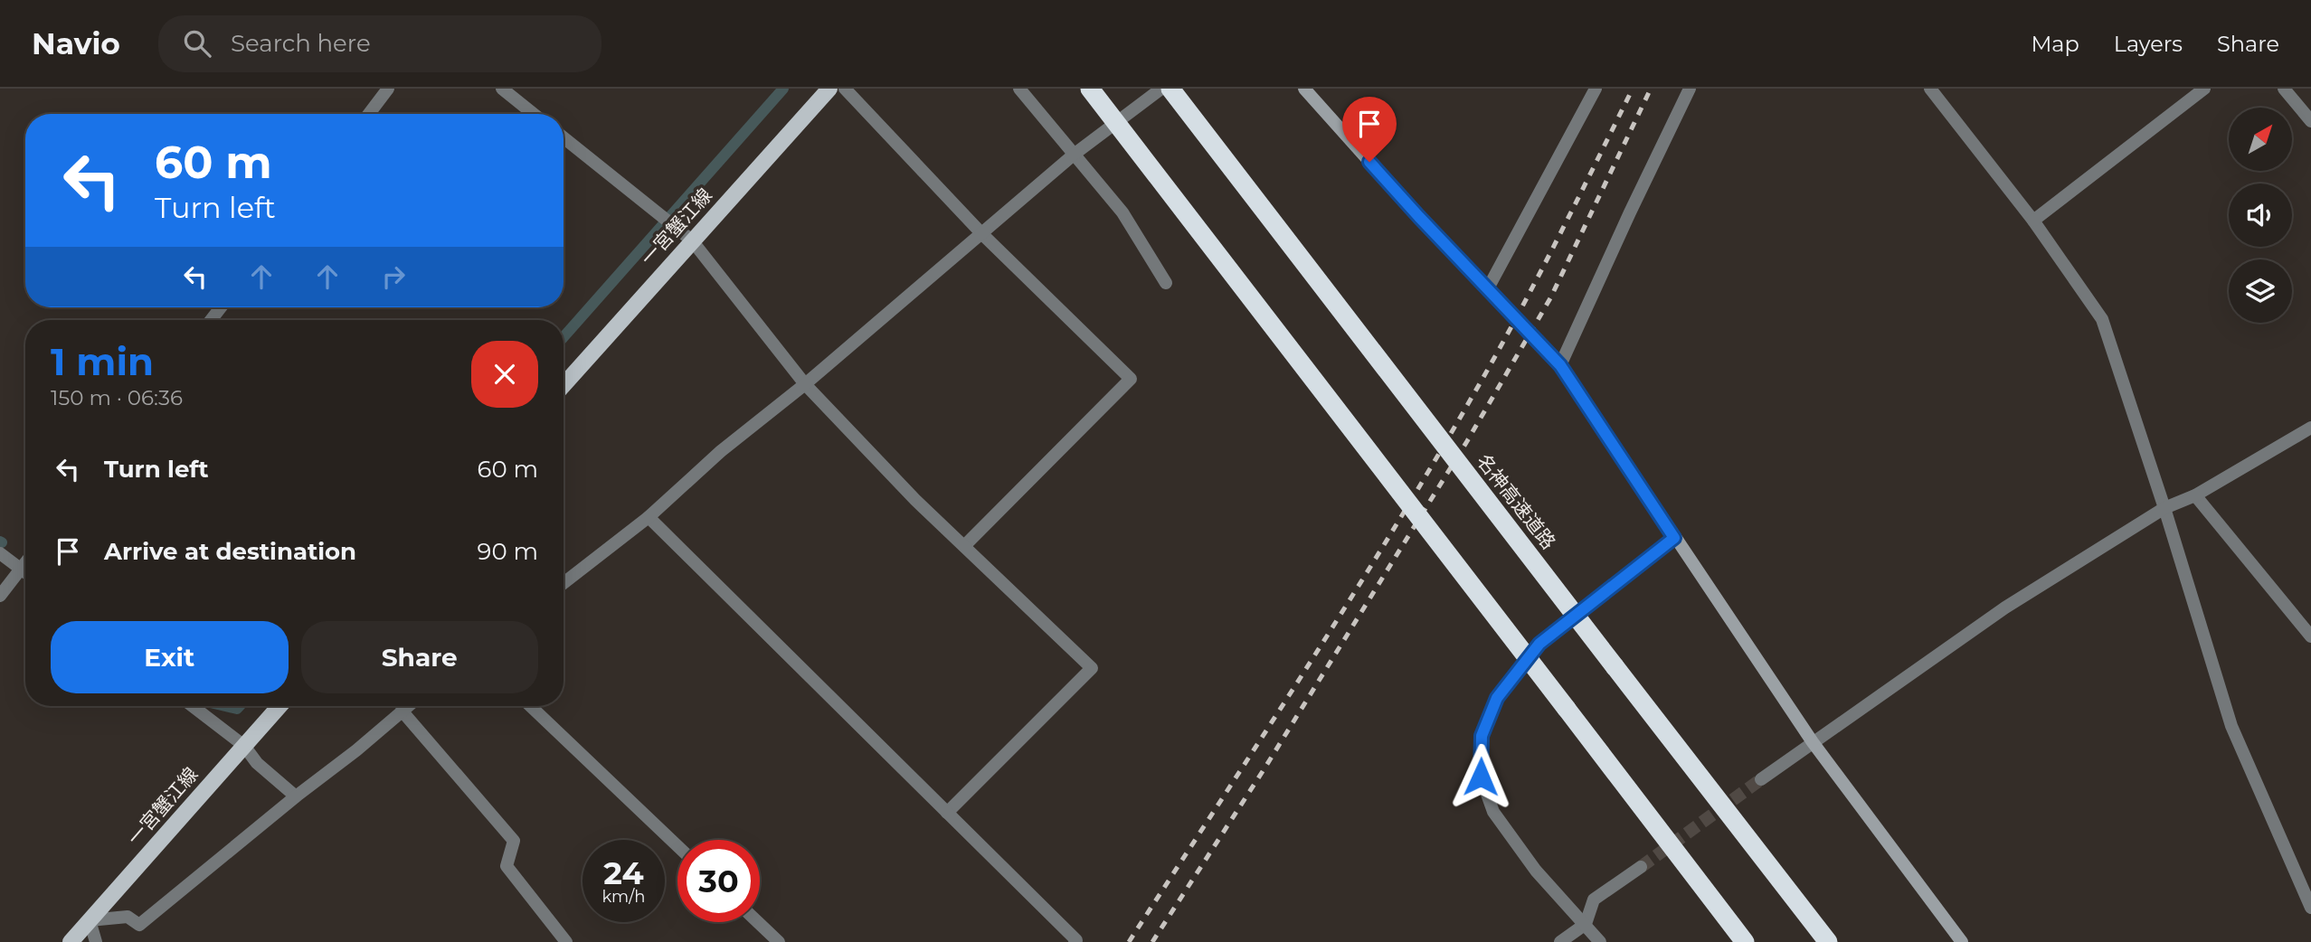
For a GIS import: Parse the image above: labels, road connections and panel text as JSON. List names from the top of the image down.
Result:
{
  "streets": {
    "highway": ["名神高速道路"],
    "main road": ["一宮蟹江線"]
  },
  "north": "top right",
  "page": {
    "header": "Navio",
    "search": "Search here",
    "nav": ["Map", "Layers", "Share"],
    "turn": ["60 m", "Turn left"],
    "heading": ["1 min", "150 m · 06:36"],
    "list": [
      {
        "name": "Turn left",
        "value": "60 m"
      },
      {
        "name": "Arrive at destination",
        "value": "90 m"
      }
    ],
    "buttons": ["Exit", "Share"],
    "speed": "24 km/h",
    "limit": "30"
  }
}
